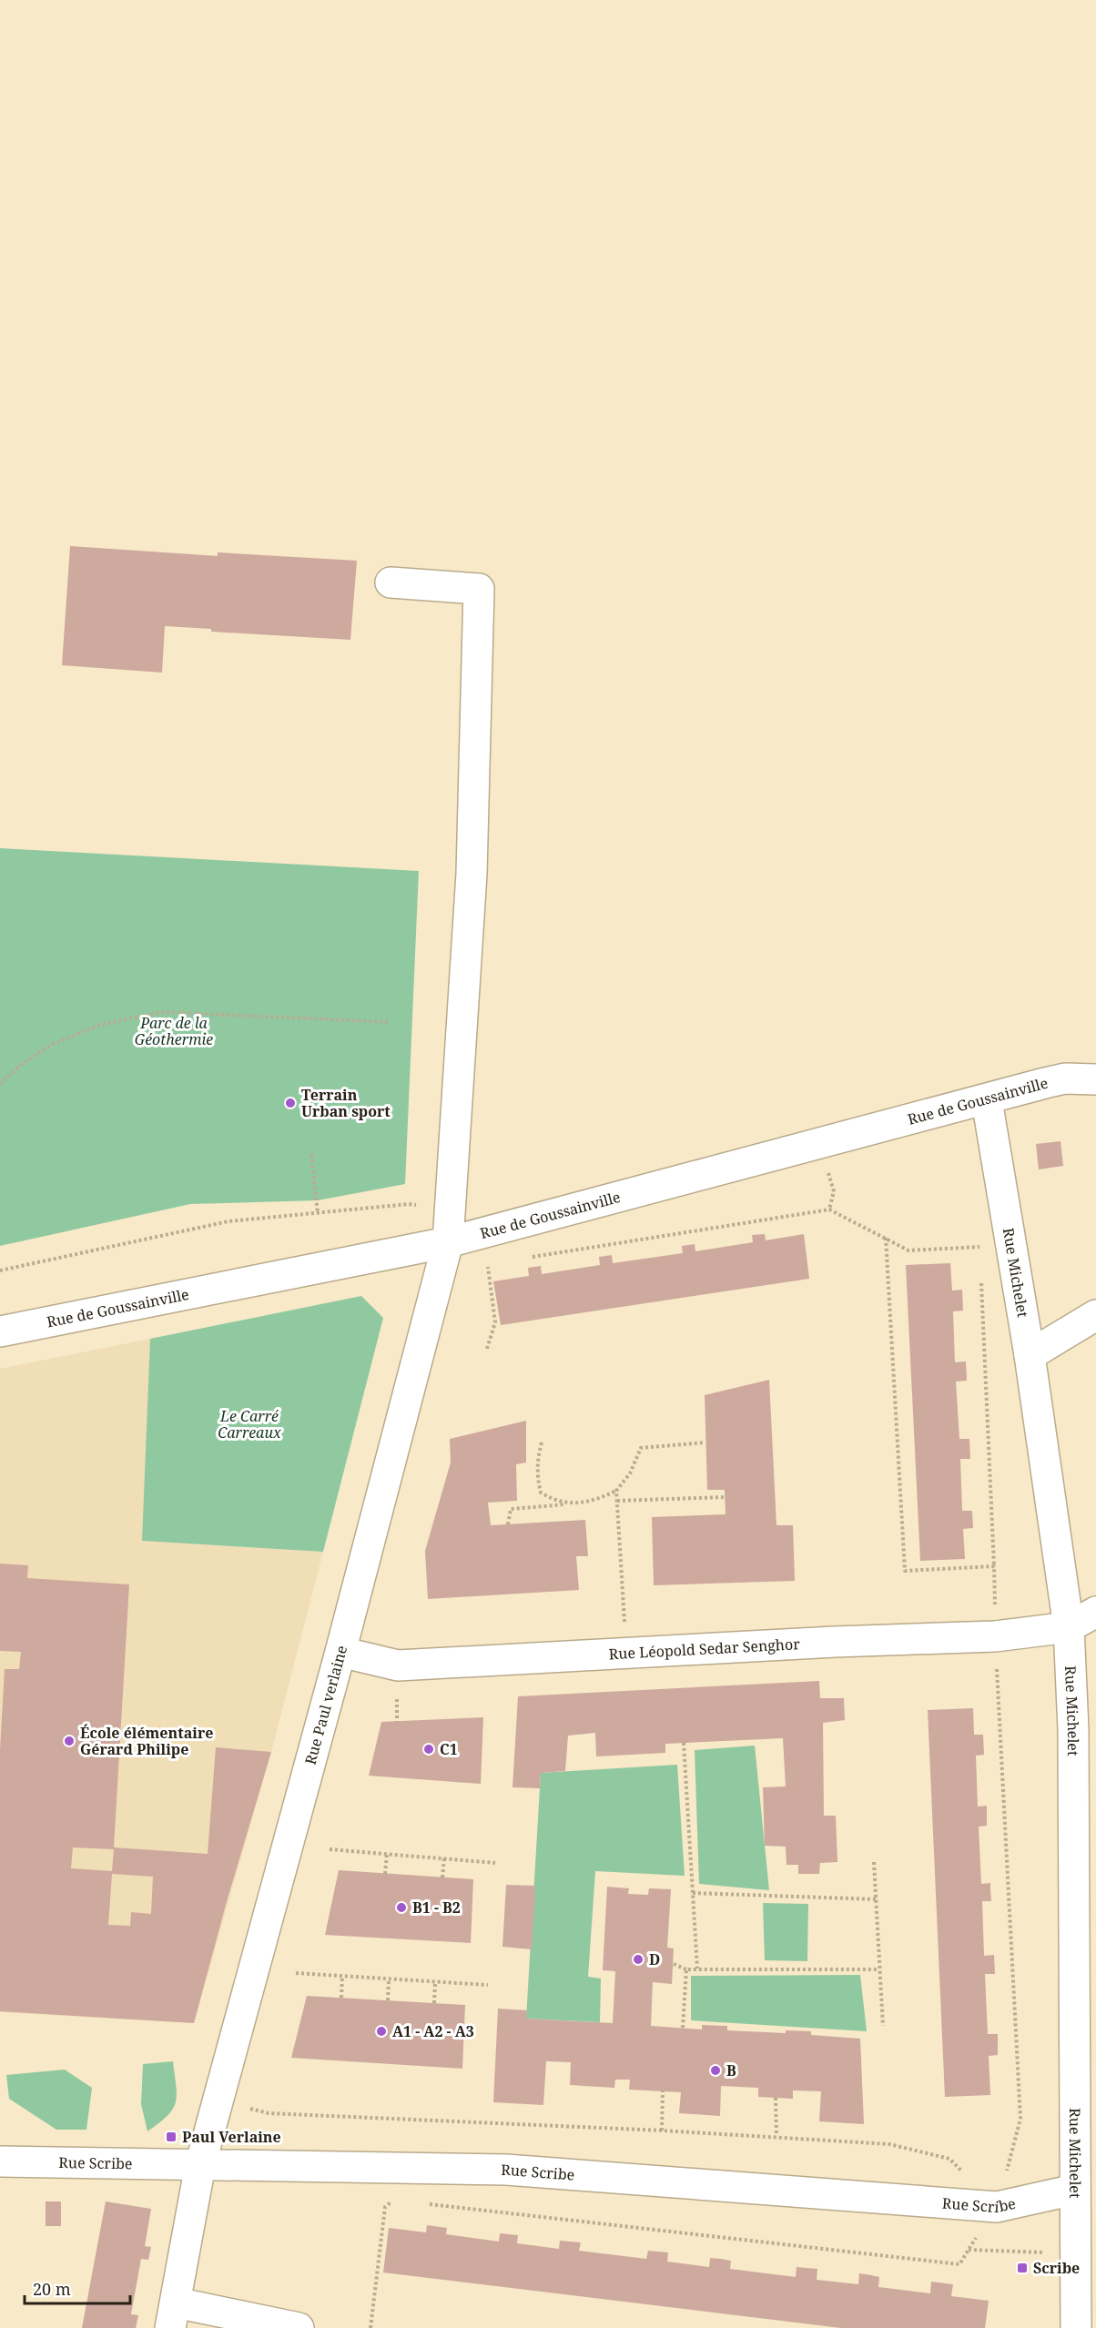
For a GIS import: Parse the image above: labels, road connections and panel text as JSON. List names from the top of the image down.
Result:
{
  "streets": {
    "street": [
      "Rue de Goussainville",
      "Rue Michelet",
      "Rue Léopold Sedar Senghor",
      "Rue Paul verlaine",
      "Rue Scribe"
    ]
  },
  "crossings": [
    ["Rue de Goussainville", "Rue Michelet"],
    ["Rue de Goussainville", "Rue Paul verlaine"],
    ["Rue Michelet", "Rue Léopold Sedar Senghor"],
    ["Rue Michelet", "Rue Scribe"],
    ["Rue Léopold Sedar Senghor", "Rue Paul verlaine"],
    ["Rue Paul verlaine", "Rue Scribe"]
  ],
  "parks": ["Parc de la Géothermie", "Le Carré Carreaux"],
  "places": {
    "other": [
      "Terrain Urban sport",
      "École élémentaire Gérard Philipe",
      "C1",
      "B1 - B2",
      "D",
      "A1 - A2 - A3",
      "B"
    ],
    "transit": ["Paul Verlaine", "Scribe"]
  },
  "scale_bar": "20 m"
}
